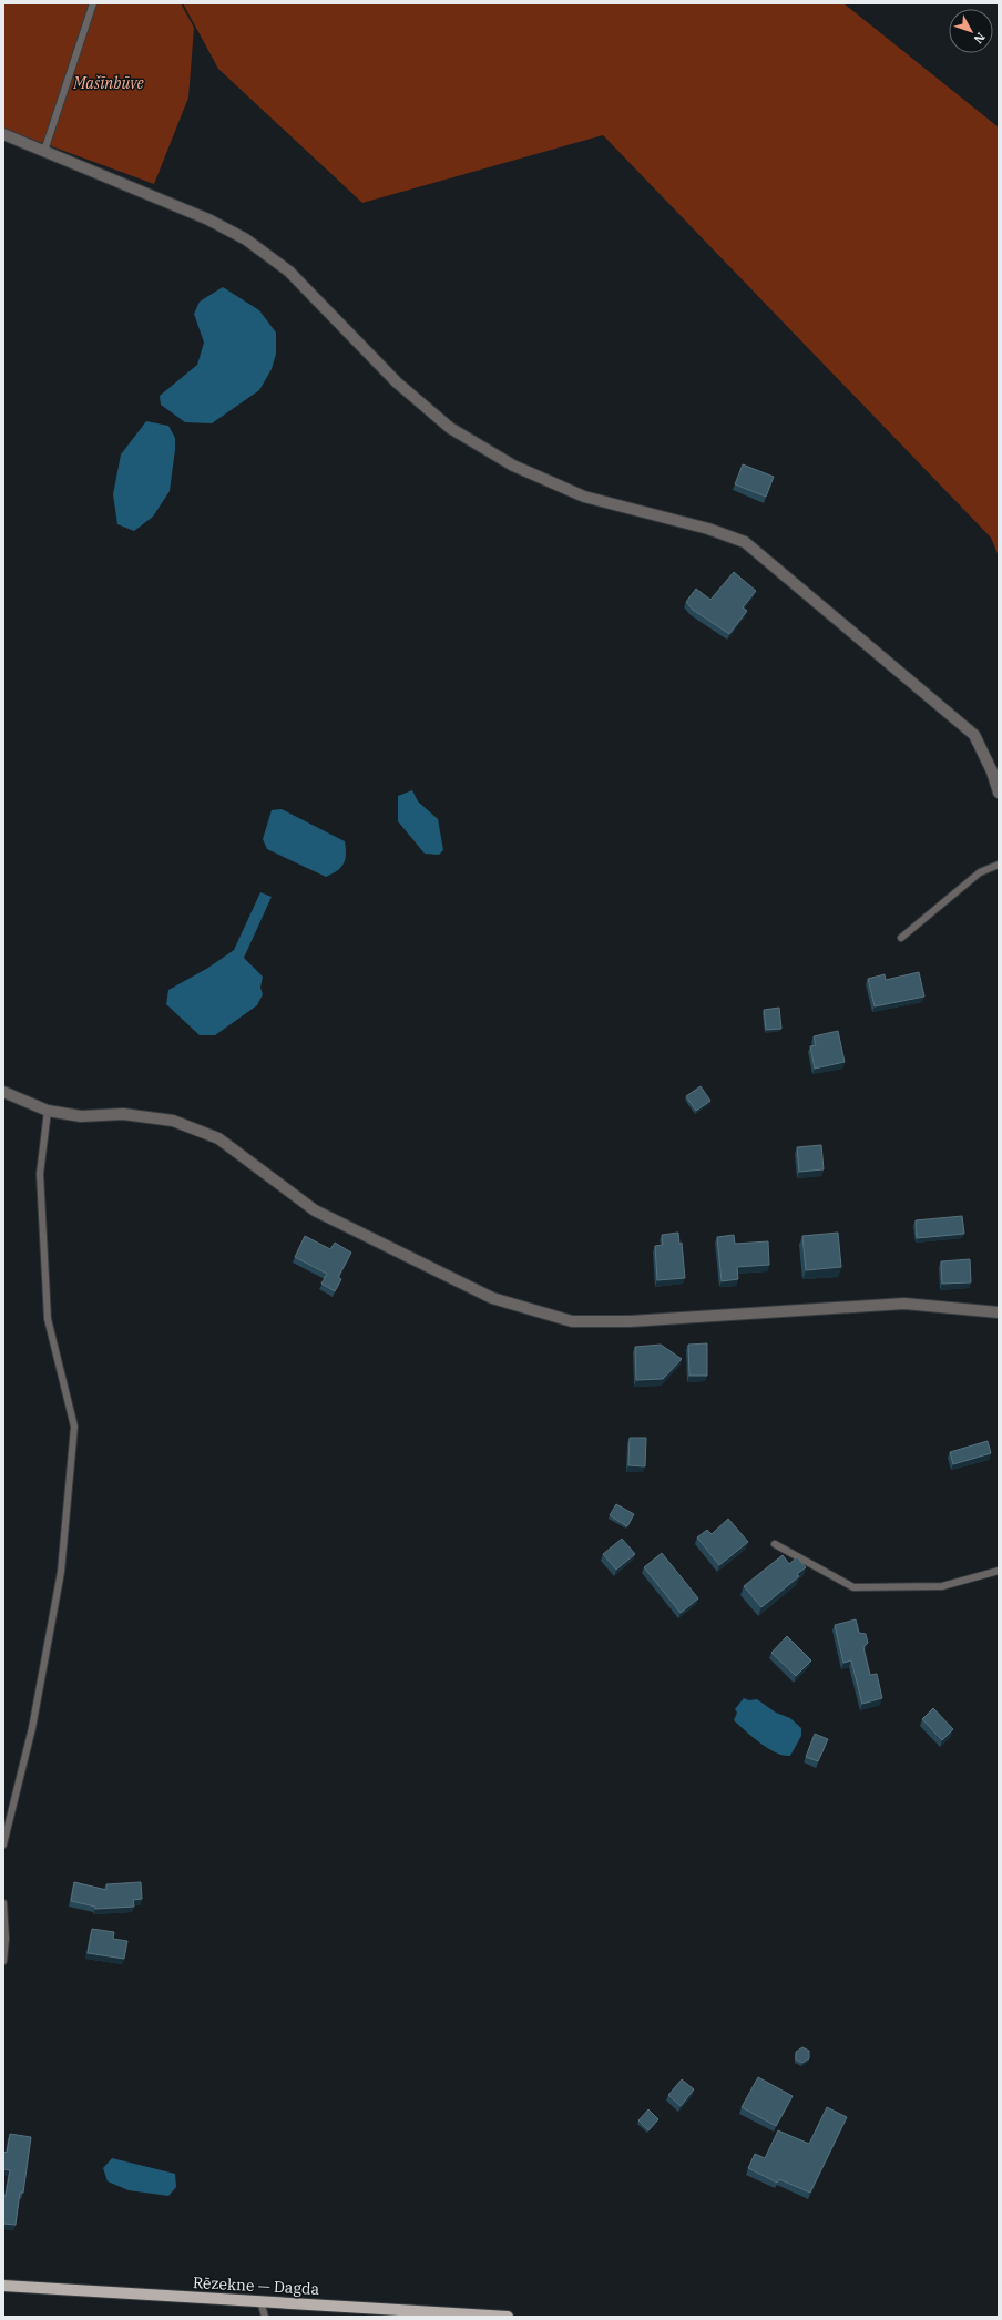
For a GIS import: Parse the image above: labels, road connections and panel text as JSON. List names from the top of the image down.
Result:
{
  "streets": {
    "main road": ["Rēzekne — Dagda"]
  },
  "parks": ["Mašīnbūve"],
  "north": "bottom right"
}
